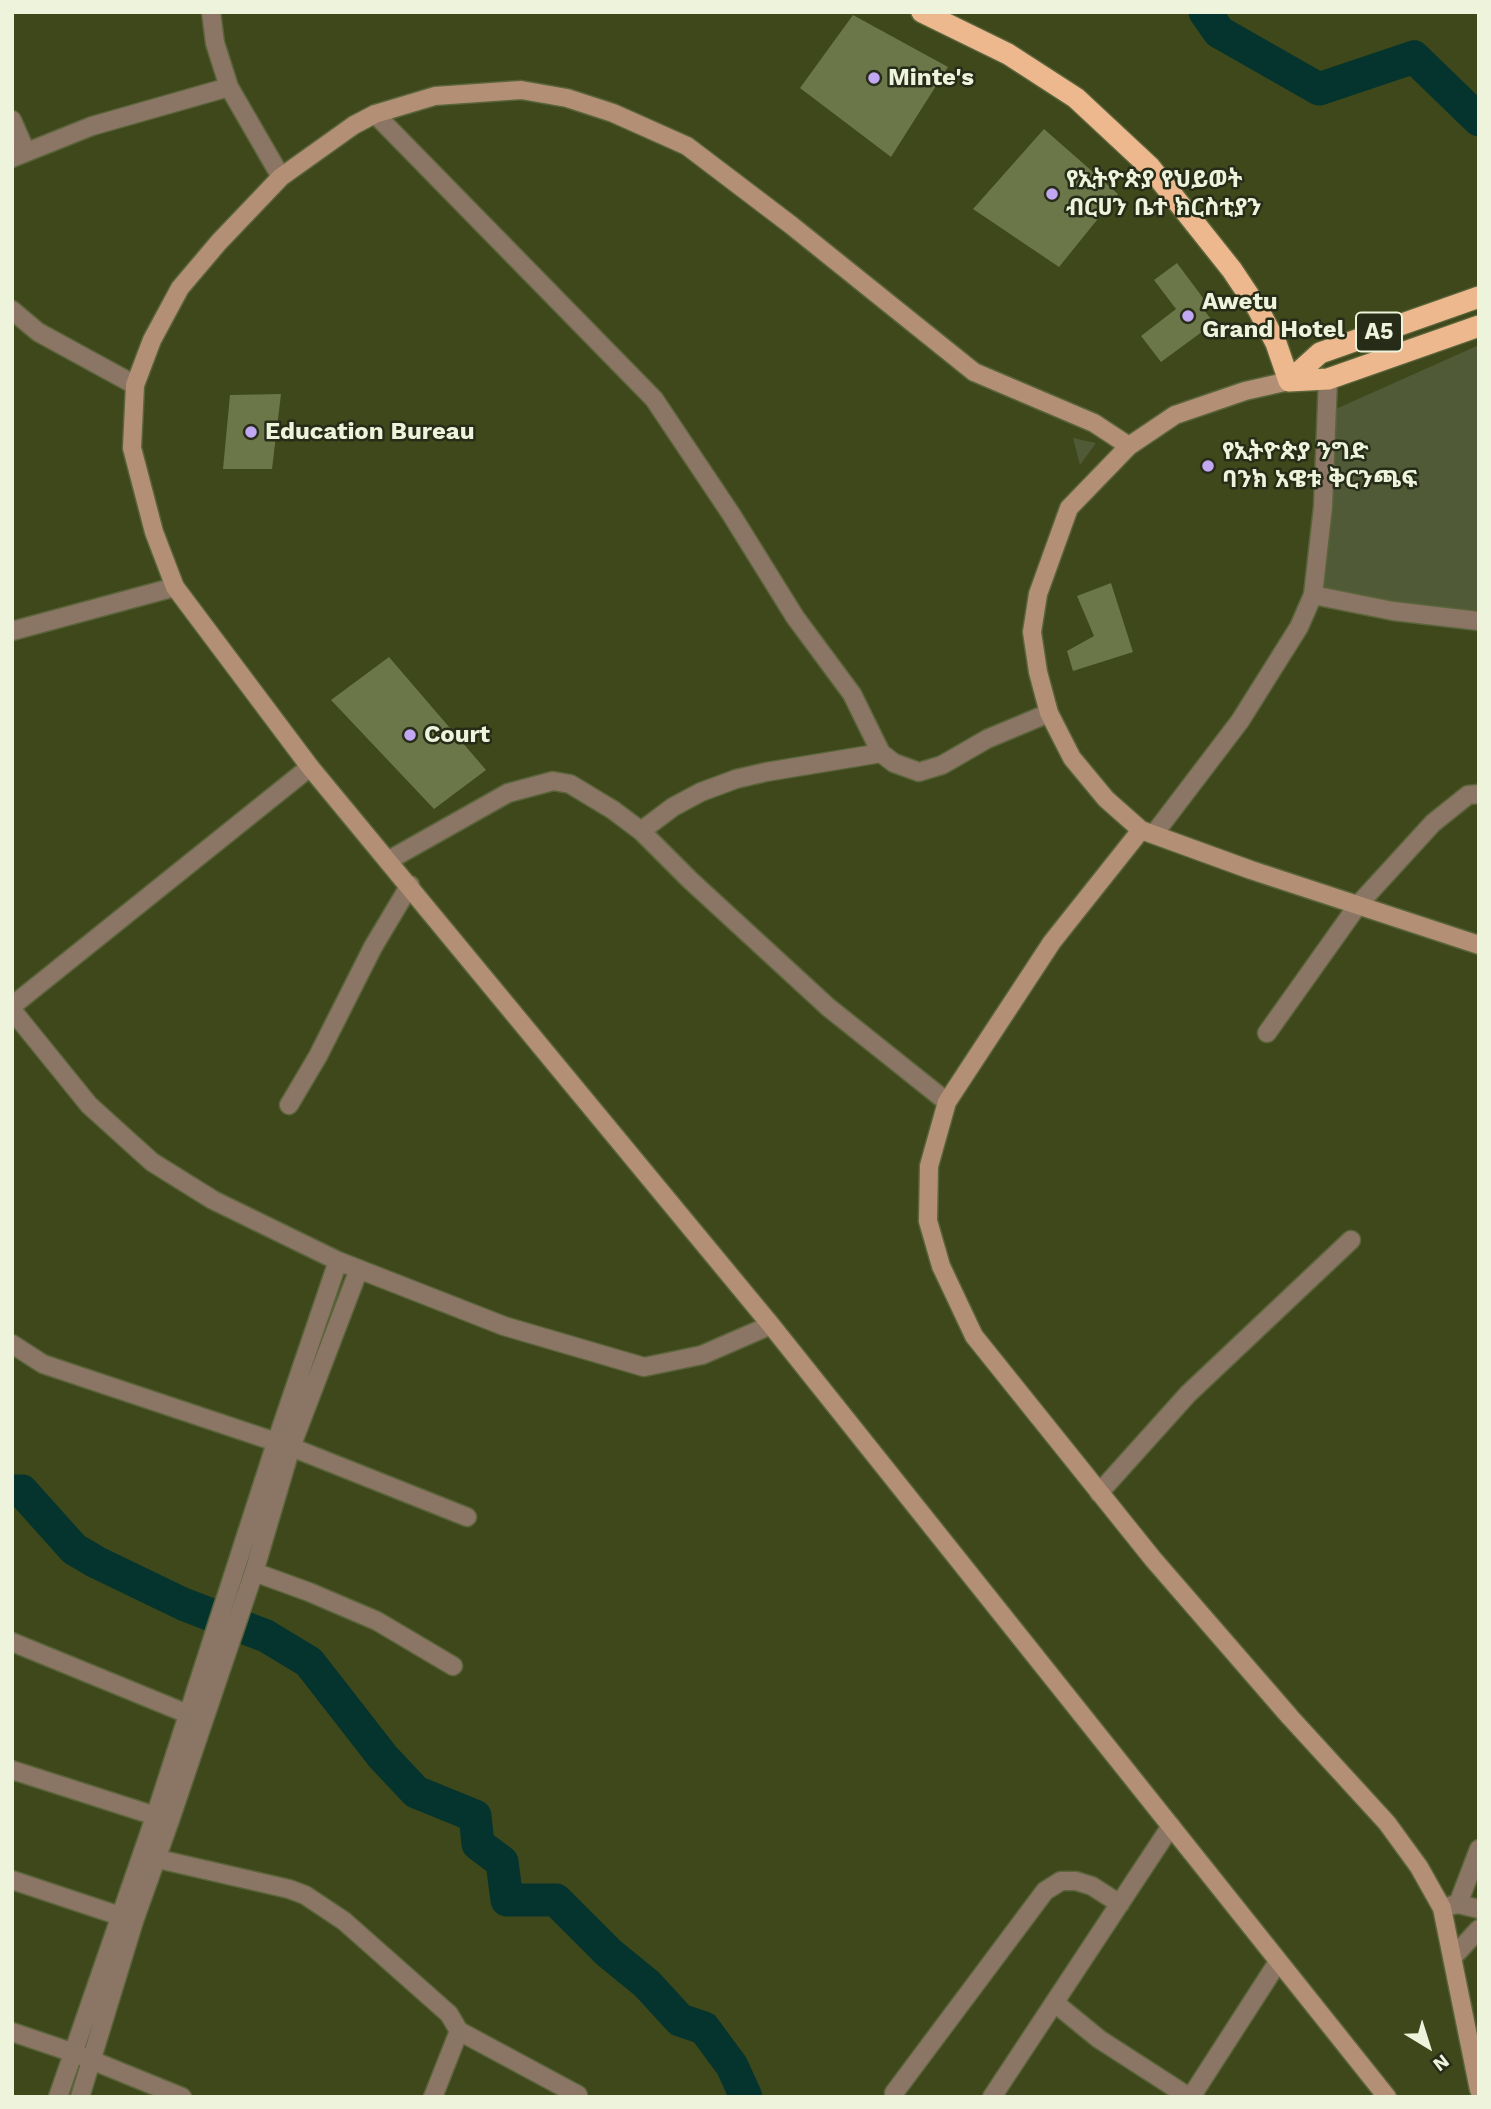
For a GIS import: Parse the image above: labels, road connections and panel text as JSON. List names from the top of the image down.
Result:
{
  "streets": {
    "highway": ["A5"]
  },
  "places": [
    "Minte's",
    "የኢትዮጵያ የህይወት ብርሀን ቤተ ክርስቲያን",
    "Awetu Grand Hotel",
    "Education Bureau",
    "የኢትዮጵያ ንግድ ባንክ አዌቱ ቅርንጫፍ",
    "Court"
  ],
  "north": "bottom right"
}
